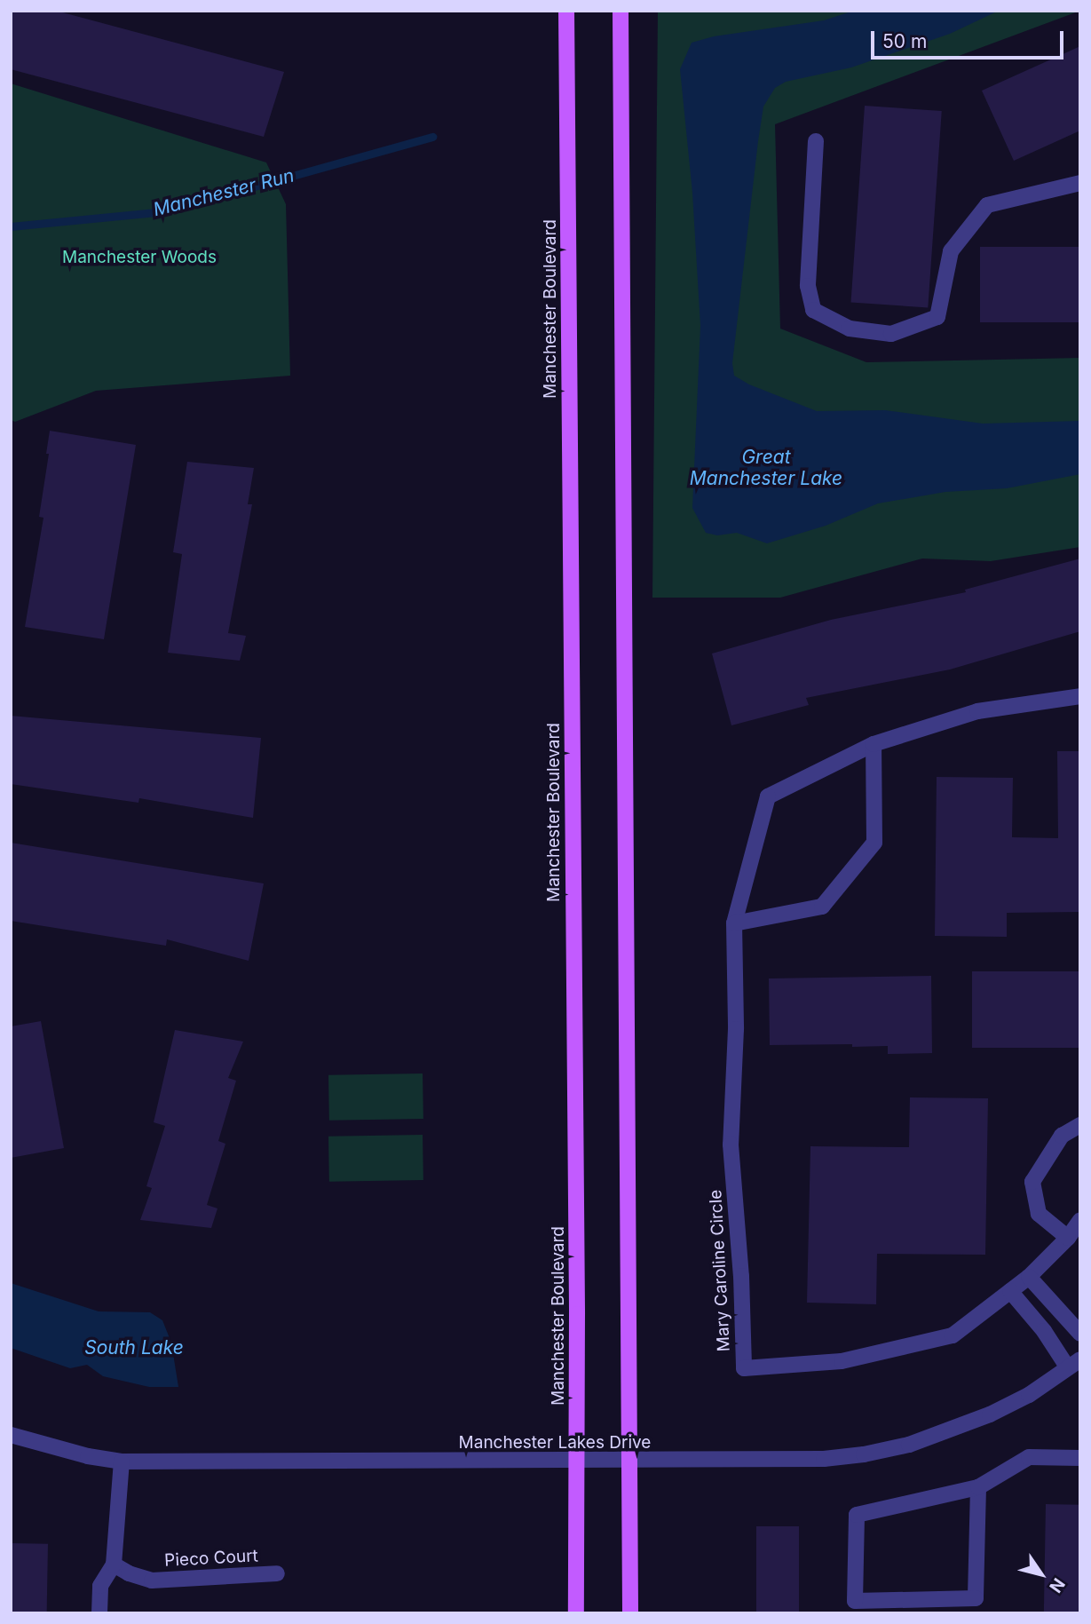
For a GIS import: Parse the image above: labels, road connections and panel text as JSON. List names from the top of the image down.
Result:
{
  "streets": {
    "main road": ["Manchester Boulevard"],
    "street": ["Mary Caroline Circle", "Manchester Lakes Drive", "Pieco Court"]
  },
  "crossings": [
    ["Manchester Boulevard", "Manchester Lakes Drive"]
  ],
  "water": ["Manchester Run", "Great Manchester Lake", "South Lake"],
  "parks": ["Manchester Woods"],
  "scale_bar": "50 m",
  "north": "bottom right"
}
